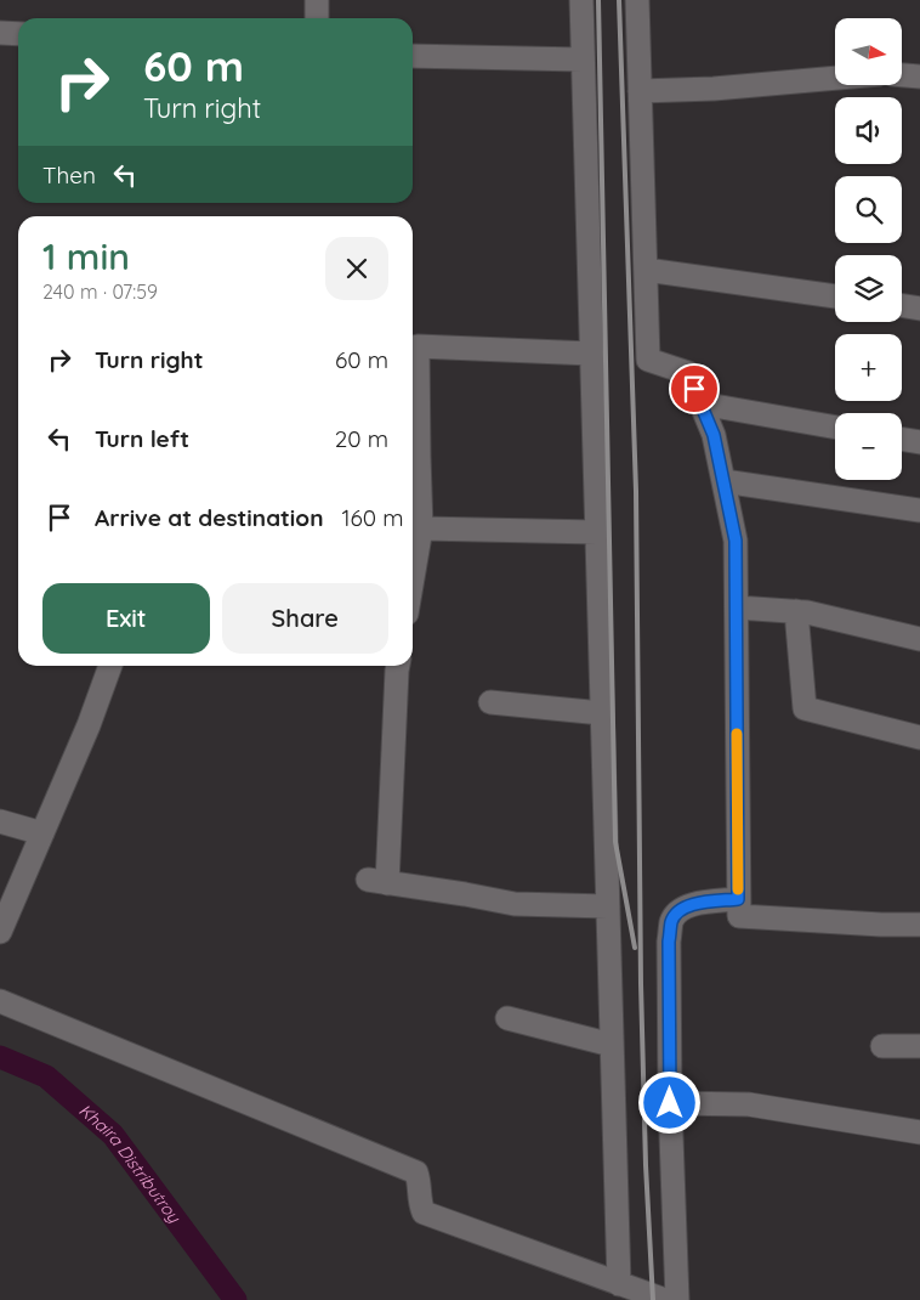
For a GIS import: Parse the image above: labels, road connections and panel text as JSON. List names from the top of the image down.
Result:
{
  "water": ["Khaira Distributroy"],
  "north": "right",
  "page": {
    "map_buttons": ["+", "−"],
    "turn": ["60 m", "Turn right"],
    "then": "Then",
    "heading": ["1 min", "240 m · 07:59"],
    "list": [
      {
        "name": "Turn right",
        "value": "60 m"
      },
      {
        "name": "Turn left",
        "value": "20 m"
      },
      {
        "name": "Arrive at destination",
        "value": "160 m"
      }
    ],
    "buttons": ["Exit", "Share"]
  }
}
